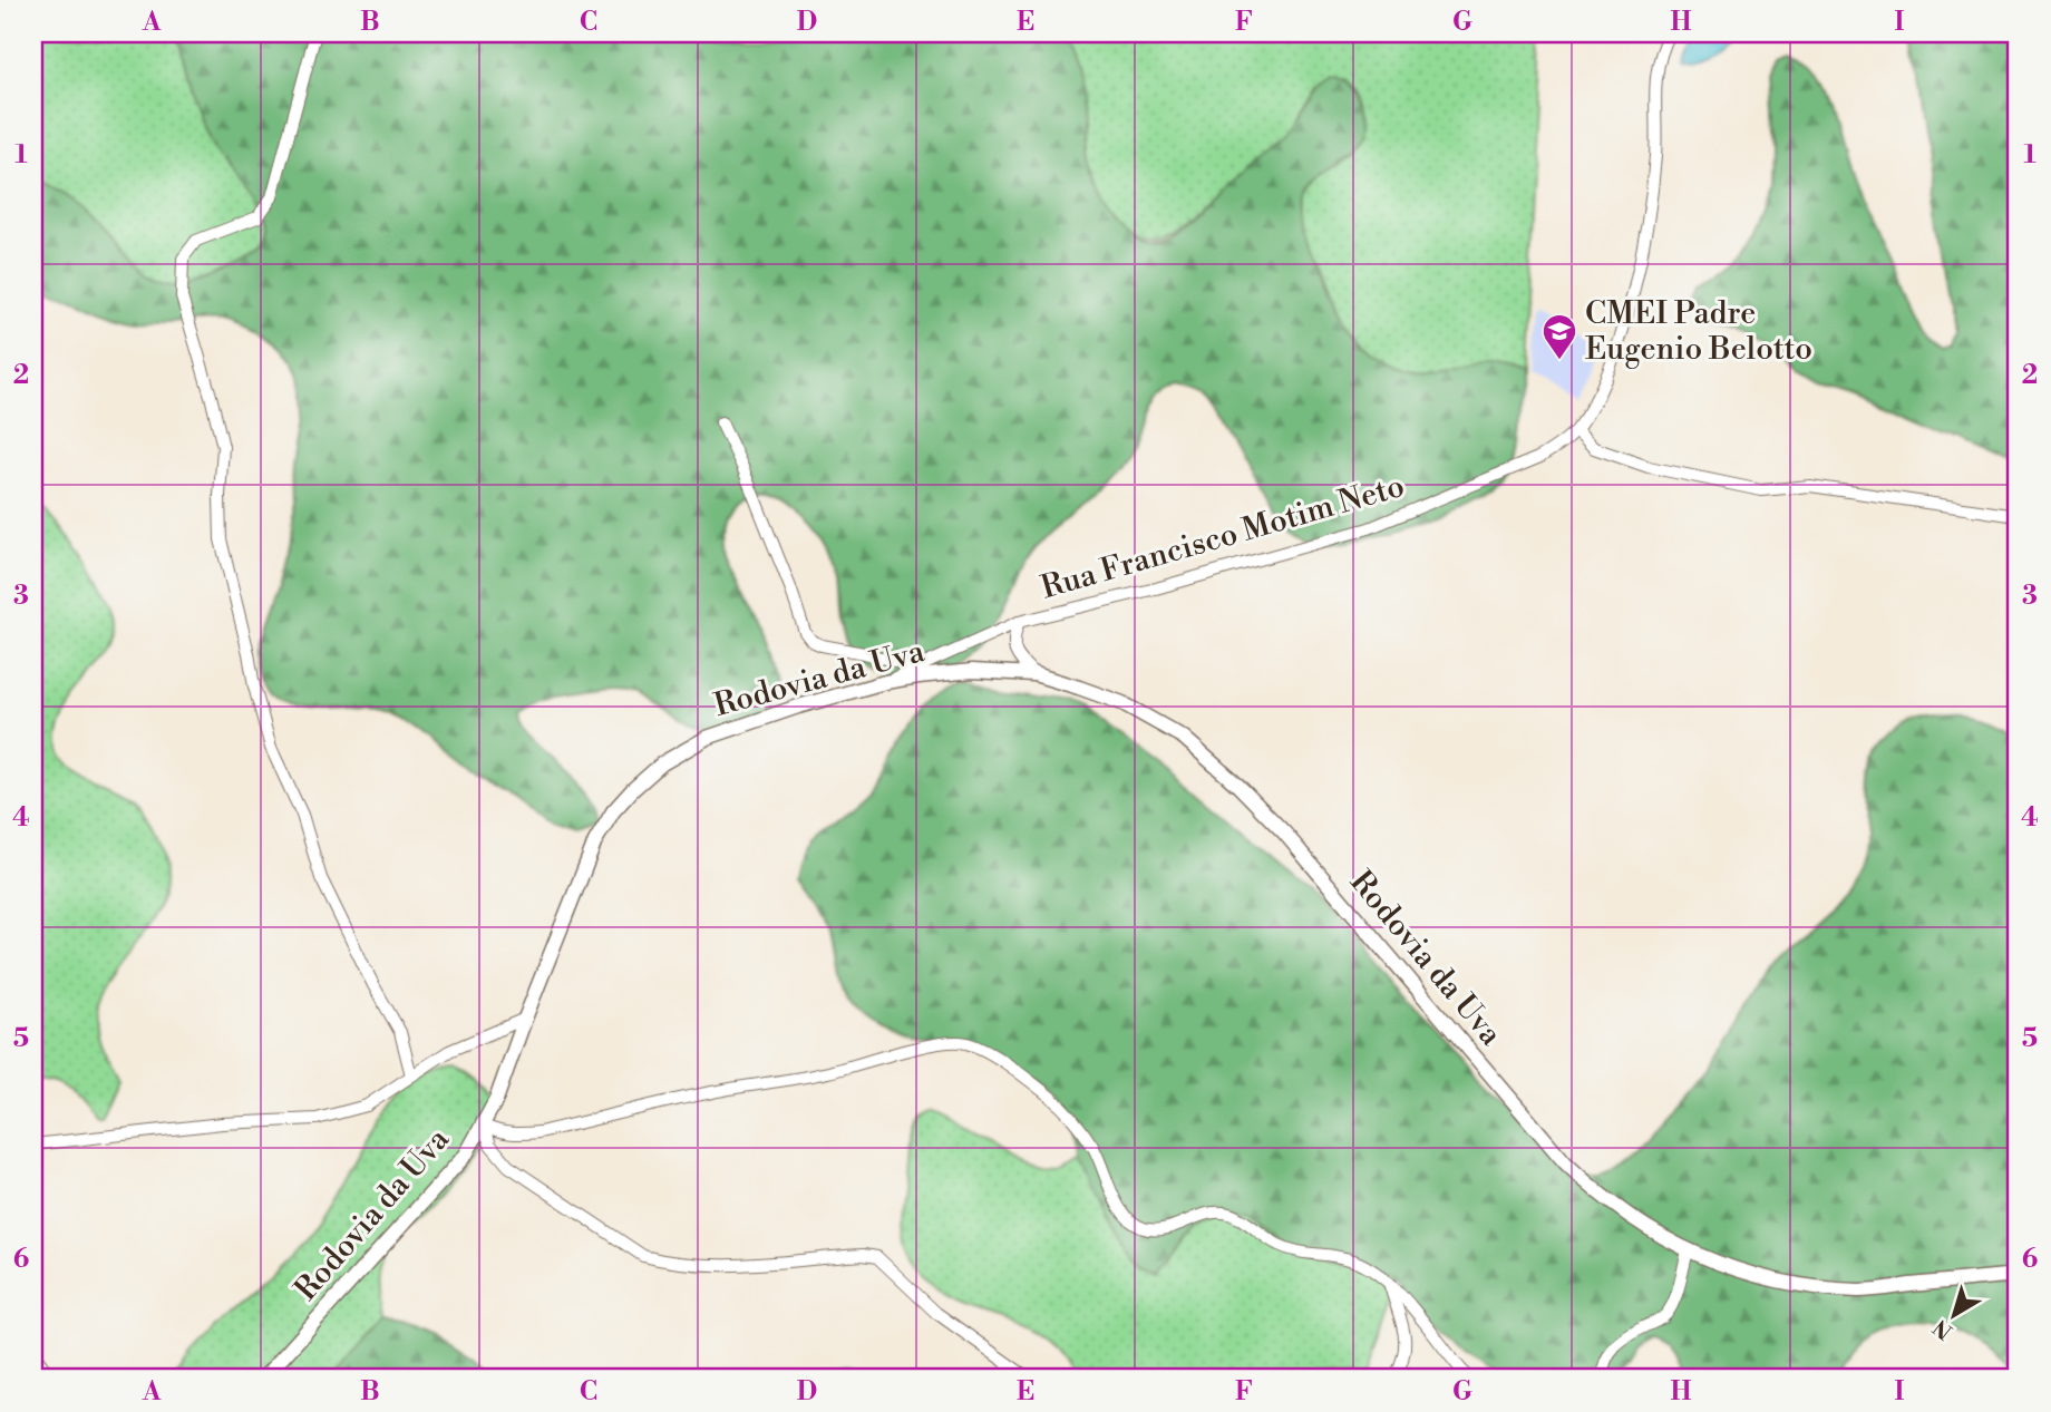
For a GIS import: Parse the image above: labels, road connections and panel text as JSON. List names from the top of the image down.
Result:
{
  "streets": {
    "street": ["Rua Francisco Motim Neto", "Rodovia da Uva"]
  },
  "crossings": [
    ["Rua Francisco Motim Neto", "Rodovia da Uva"]
  ],
  "places": {
    "school or university": ["CMEI Padre Eugenio Belotto"]
  },
  "north": "bottom left",
  "grid": {
    "columns": [
      "A",
      "B",
      "C",
      "D",
      "E",
      "F",
      "G",
      "H",
      "I"
    ],
    "rows": [
      "1",
      "2",
      "3",
      "4",
      "5",
      "6"
    ]
  }
}
